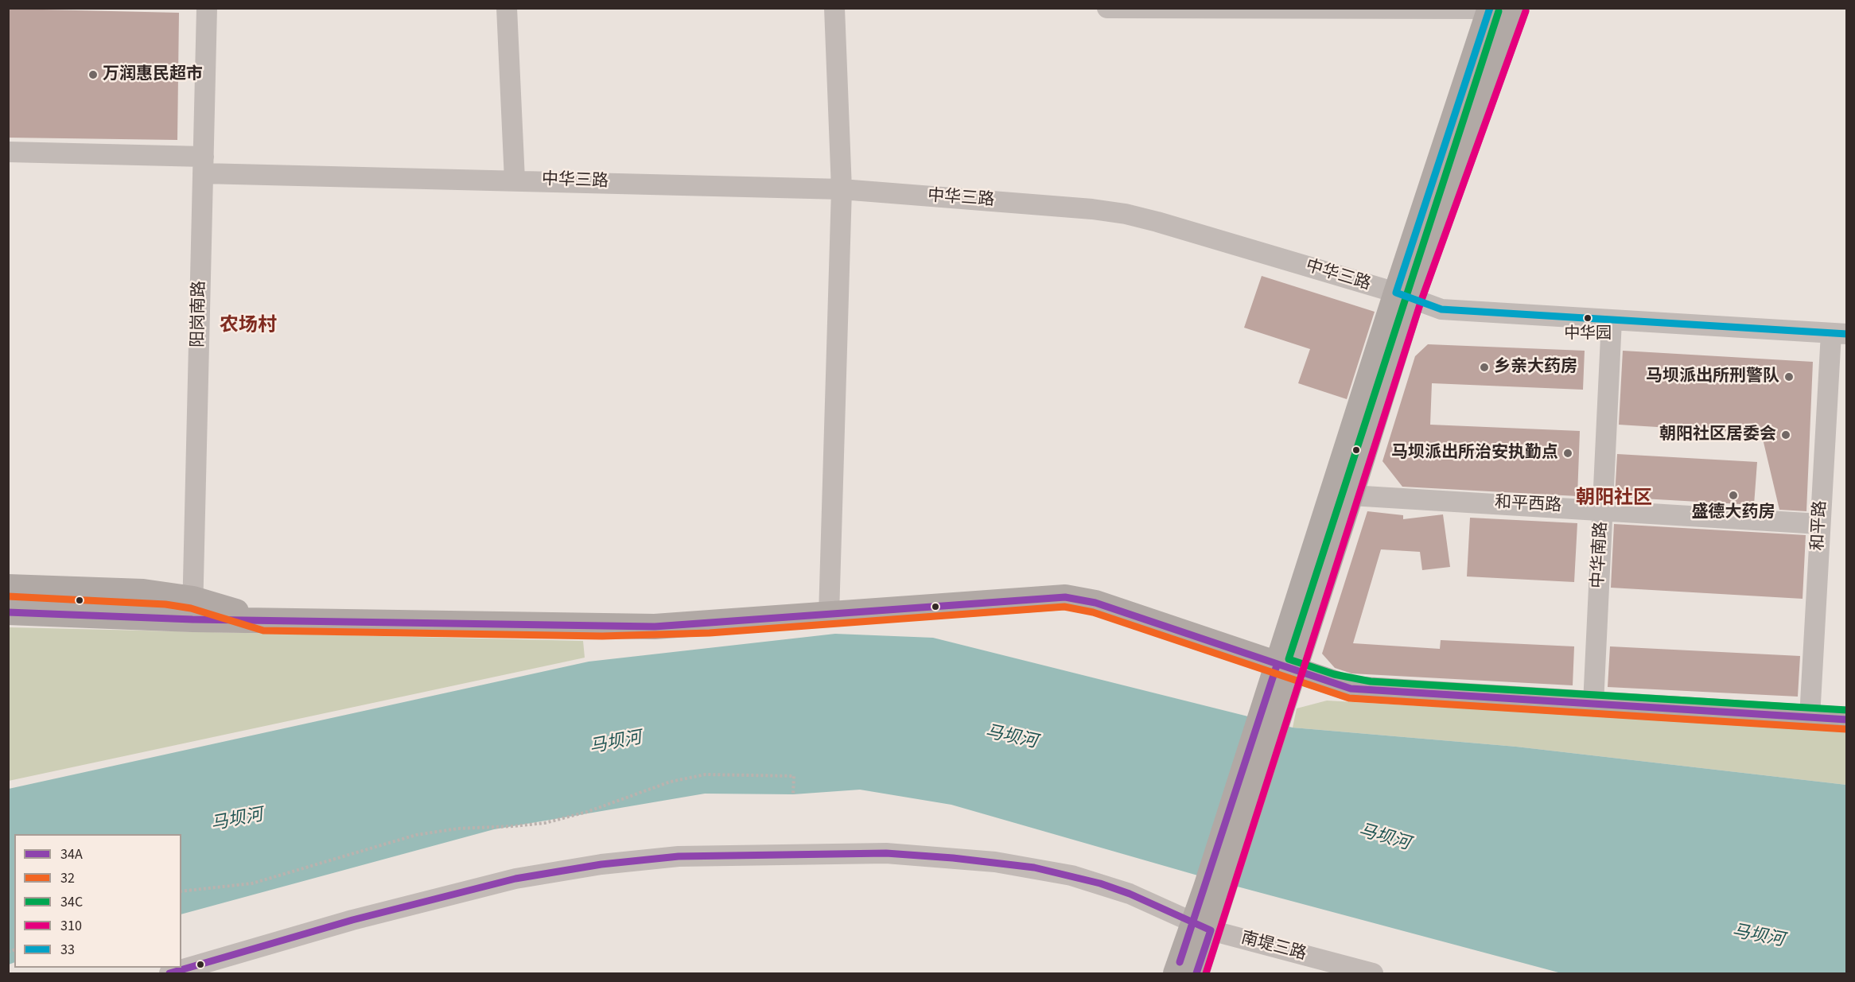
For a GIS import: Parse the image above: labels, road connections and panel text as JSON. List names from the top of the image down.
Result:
{
  "streets": {
    "street": [
      "中华三路",
      "阳岗南路",
      "和平西路",
      "和平路",
      "中华南路",
      "南堤三路"
    ]
  },
  "crossings": [
    ["中华三路", "阳岗南路"],
    ["中华三路", "和平路"],
    ["中华三路", "中华南路"],
    ["和平西路", "和平路"],
    ["和平西路", "中华南路"]
  ],
  "districts": ["农场村", "朝阳社区"],
  "water": ["马坝河"],
  "places": [
    "万润惠民超市",
    "中华园",
    "乡亲大药房",
    "马坝派出所刑警队",
    "朝阳社区居委会",
    "马坝派出所治安执勤点",
    "盛德大药房"
  ],
  "lines": [
    "transit line 33",
    "transit line 34C",
    "transit line 310",
    "transit line 32",
    "transit line 34A"
  ],
  "legend": [
    "34A",
    "32",
    "34C",
    "310",
    "33"
  ]
}
